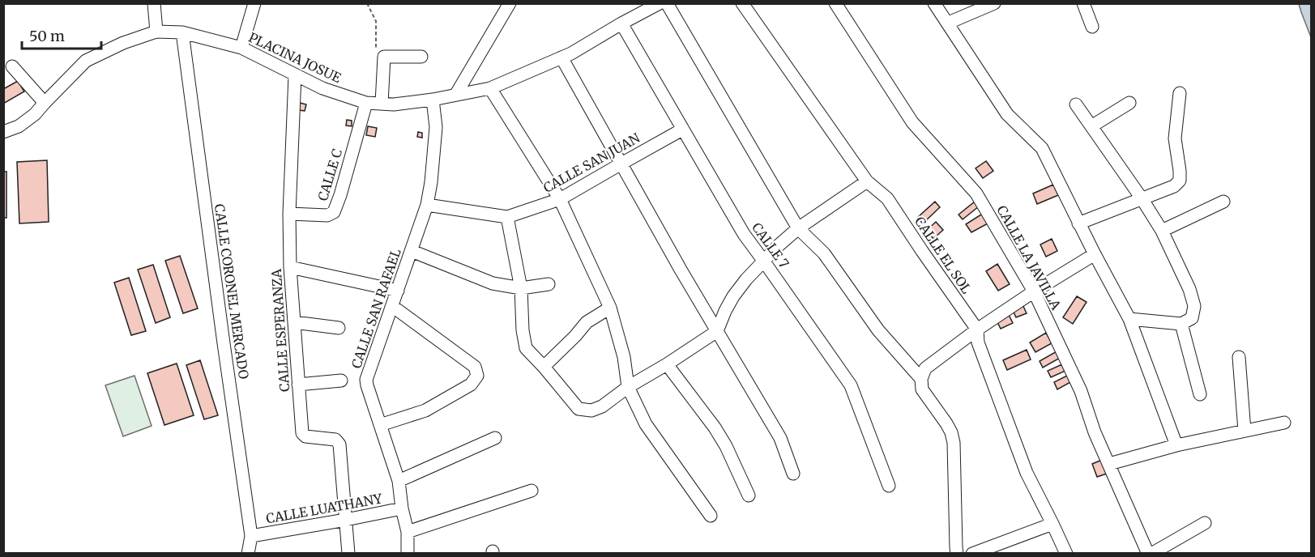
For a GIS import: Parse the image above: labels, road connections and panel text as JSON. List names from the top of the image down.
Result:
{
  "streets": {
    "street": [
      "PLACINA JOSUE",
      "CALLE SAN JUAN",
      "CALLE C",
      "CALLE 7",
      "CALLE EL SOL",
      "CALLE LA JAVILLA",
      "CALLE CORONEL MERCADO",
      "CALLE SAN RAFAEL",
      "CALLE ESPERANZA",
      "CALLE LUATHANY"
    ]
  },
  "crossings": [
    ["PLACINA JOSUE", "CALLE C"],
    ["PLACINA JOSUE", "CALLE 7"],
    ["PLACINA JOSUE", "CALLE CORONEL MERCADO"],
    ["PLACINA JOSUE", "CALLE SAN RAFAEL"],
    ["PLACINA JOSUE", "CALLE ESPERANZA"],
    ["CALLE SAN JUAN", "CALLE 7"],
    ["CALLE SAN JUAN", "CALLE SAN RAFAEL"],
    ["CALLE C", "CALLE ESPERANZA"],
    ["CALLE CORONEL MERCADO", "CALLE LUATHANY"],
    ["CALLE SAN RAFAEL", "CALLE LUATHANY"],
    ["CALLE ESPERANZA", "CALLE LUATHANY"]
  ],
  "scale_bar": "50 m"
}
